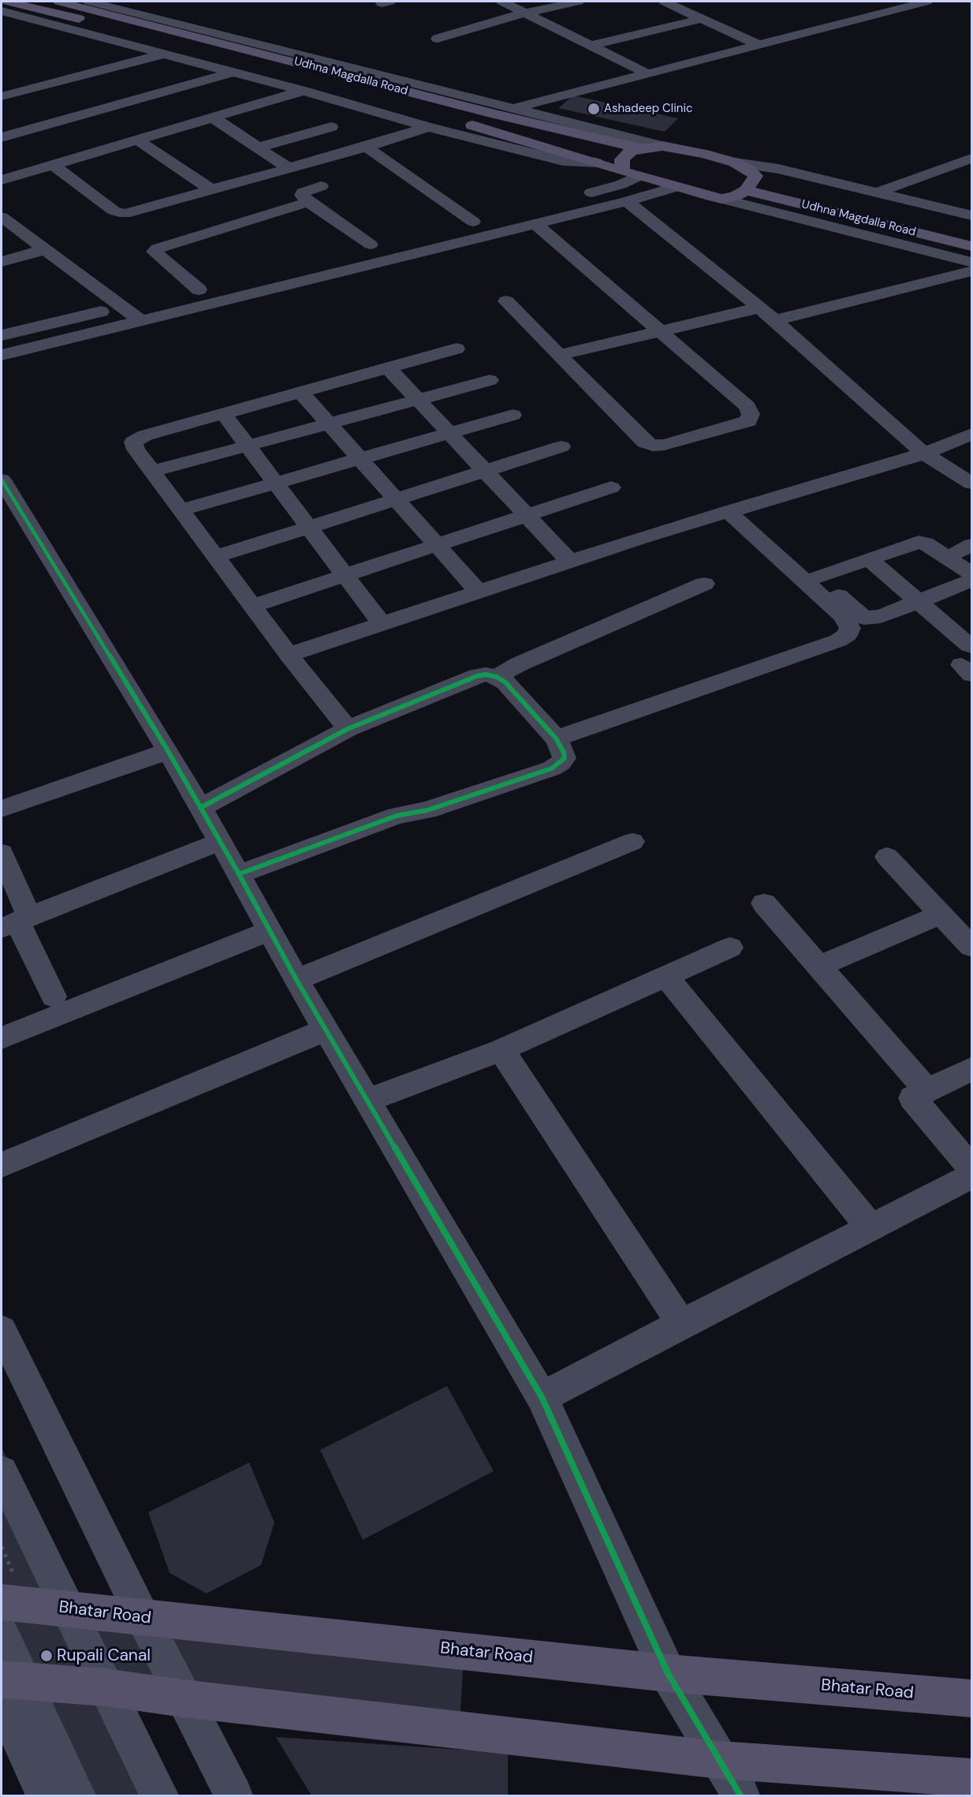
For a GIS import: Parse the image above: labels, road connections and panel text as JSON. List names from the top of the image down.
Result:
{
  "streets": {
    "main road": ["Udhna Magdalla Road", "Bhatar Road"]
  },
  "places": ["Ashadeep Clinic", "Rupali Canal"]
}
